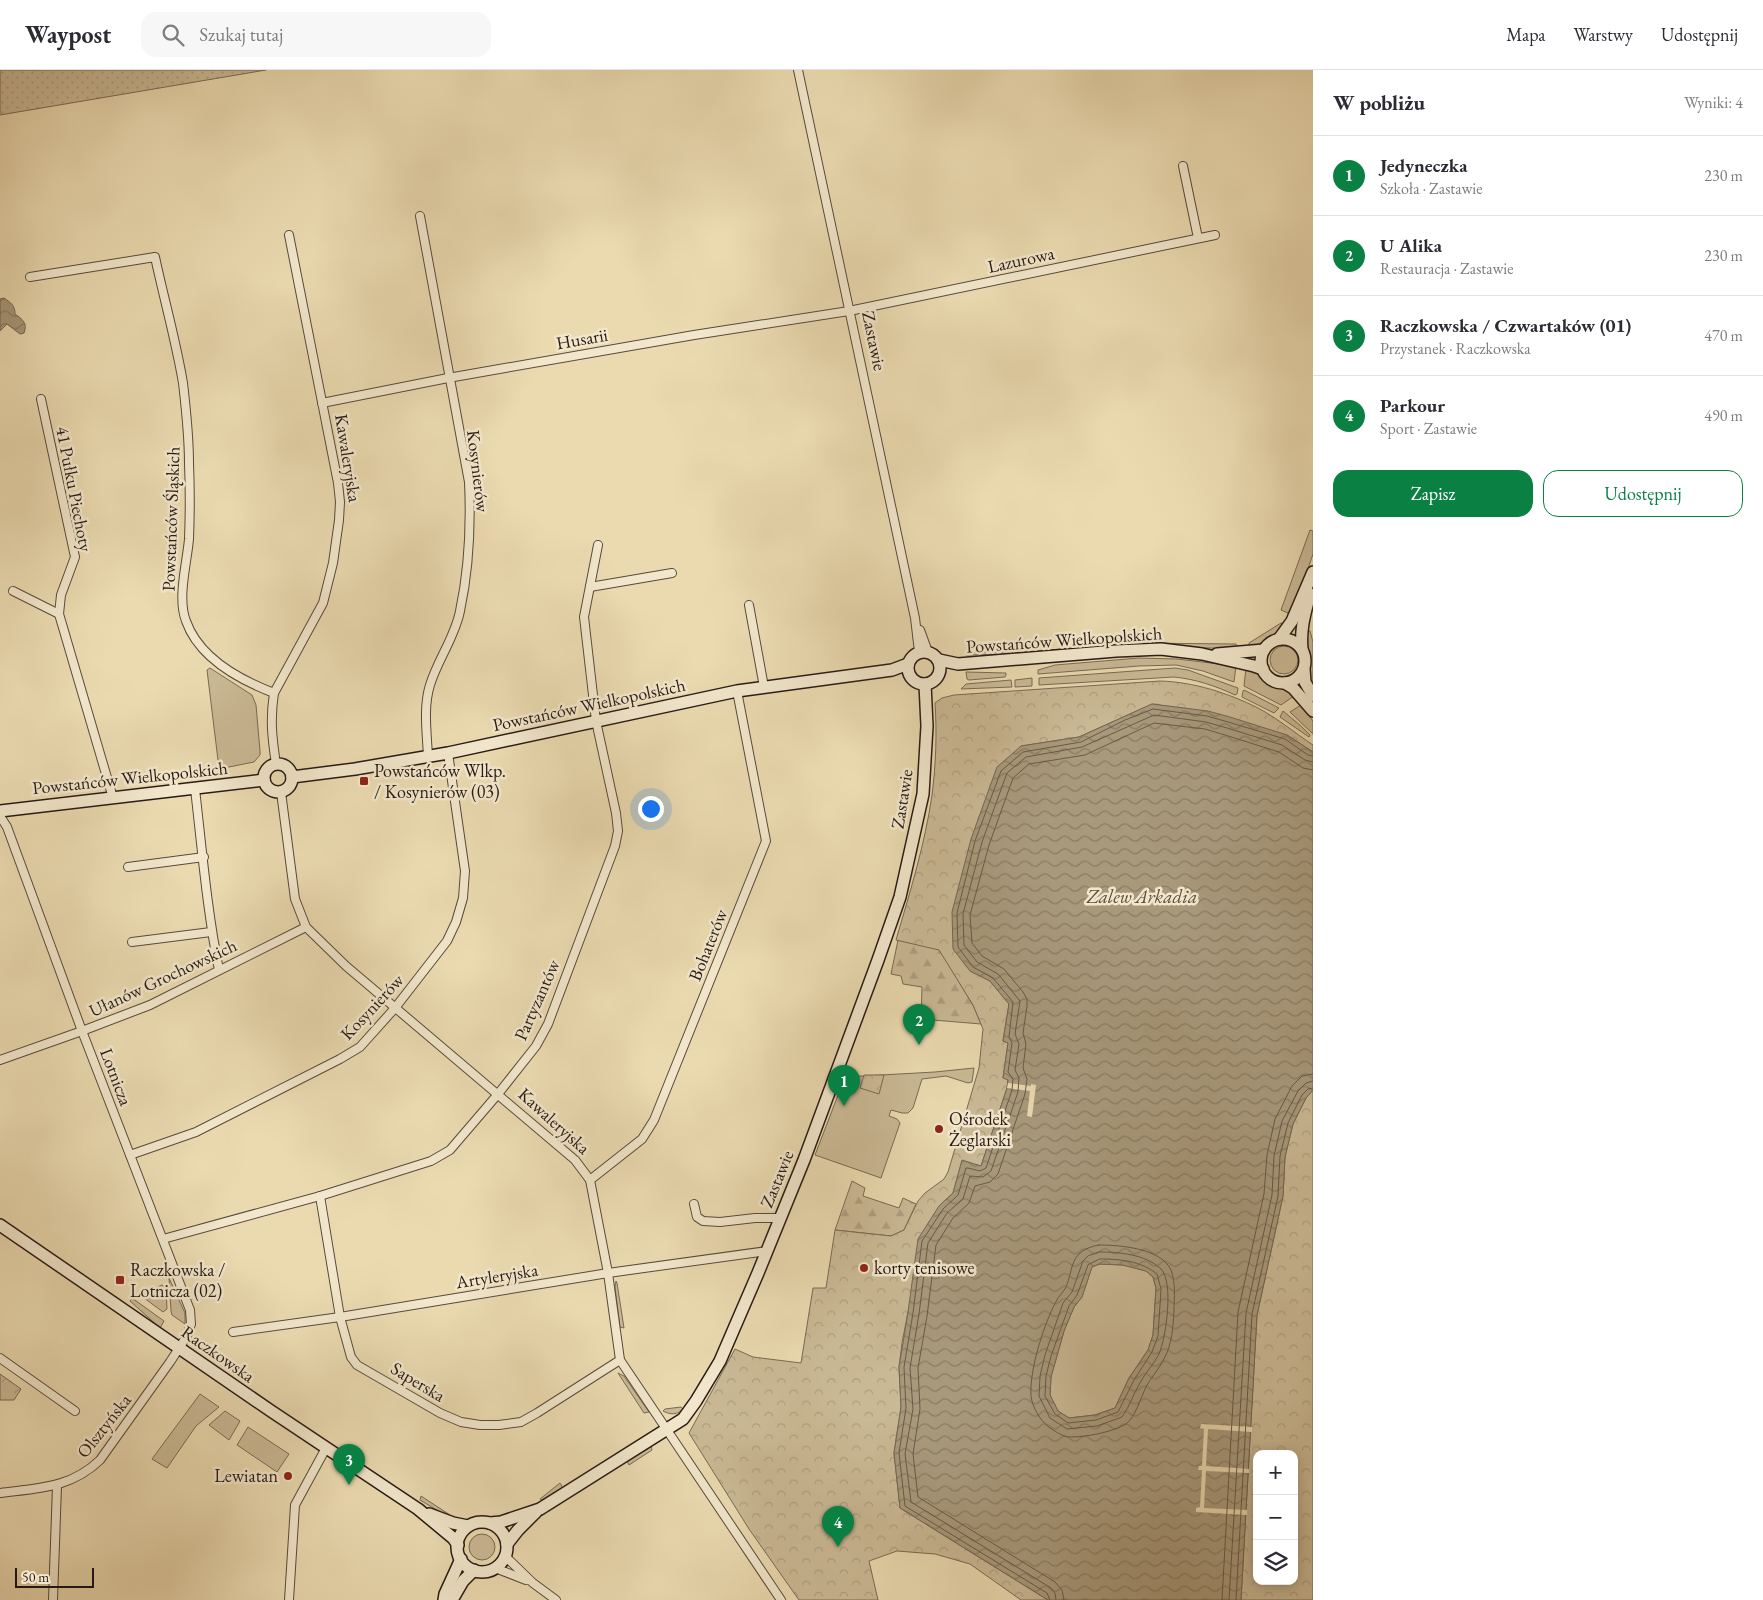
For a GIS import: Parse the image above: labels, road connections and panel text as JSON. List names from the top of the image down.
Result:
{
  "streets": {
    "street": [
      "Lazurowa",
      "Husarii",
      "Zastawie",
      "Kawaleryjska",
      "Kosynierów",
      "41 Pułku Piechoty",
      "Powstańców Śląskich",
      "Powstańców Wielkopolskich",
      "Bohaterów",
      "Ułanów Grochowskich",
      "Partyzantów",
      "Lotnicza",
      "Artyleryjska",
      "Raczkowska",
      "Saperska",
      "Olsztyńska"
    ]
  },
  "crossings": [
    ["Lazurowa", "Husarii"],
    ["Lazurowa", "Zastawie"],
    ["Husarii", "Zastawie"],
    ["Husarii", "Kawaleryjska"],
    ["Husarii", "Kosynierów"],
    ["Zastawie", "Kawaleryjska"],
    ["Zastawie", "Powstańców Wielkopolskich"],
    ["Zastawie", "Artyleryjska"],
    ["Kawaleryjska", "Kosynierów"],
    ["Kawaleryjska", "Powstańców Śląskich"],
    ["Kawaleryjska", "Powstańców Wielkopolskich"],
    ["Kawaleryjska", "Bohaterów"],
    ["Kawaleryjska", "Ułanów Grochowskich"],
    ["Kawaleryjska", "Partyzantów"],
    ["Kawaleryjska", "Artyleryjska"],
    ["Kawaleryjska", "Saperska"],
    ["Kosynierów", "Powstańców Wielkopolskich"],
    ["Kosynierów", "Lotnicza"],
    ["41 Pułku Piechoty", "Powstańców Wielkopolskich"],
    ["Powstańców Wielkopolskich", "Bohaterów"],
    ["Powstańców Wielkopolskich", "Partyzantów"],
    ["Ułanów Grochowskich", "Lotnicza"],
    ["Partyzantów", "Lotnicza"],
    ["Partyzantów", "Saperska"],
    ["Lotnicza", "Raczkowska"],
    ["Lotnicza", "Olsztyńska"],
    ["Artyleryjska", "Saperska"],
    ["Raczkowska", "Olsztyńska"]
  ],
  "water": ["Zalew Arkadia"],
  "places": {
    "transit": ["Powstańców Wlkp. / Kosynierów (03)", "Raczkowska / Lotnicza (02)"],
    "other": ["Ośrodek Żeglarski", "korty tenisowe", "Lewiatan"]
  },
  "scale_bar": "50 m",
  "page": {
    "header": "Waypost",
    "search": "Szukaj tutaj",
    "nav": ["Mapa", "Warstwy", "Udostępnij"],
    "heading": ["W pobliżu", "Wyniki: 4"],
    "list": [
      {
        "mark": "1",
        "name": "Jedyneczka",
        "note": "Szkoła · Zastawie",
        "value": "230 m"
      },
      {
        "mark": "2",
        "name": "U Alika",
        "note": "Restauracja · Zastawie",
        "value": "230 m"
      },
      {
        "mark": "3",
        "name": "Raczkowska / Czwartaków (01)",
        "note": "Przystanek · Raczkowska",
        "value": "470 m"
      },
      {
        "mark": "4",
        "name": "Parkour",
        "note": "Sport · Zastawie",
        "value": "490 m"
      }
    ],
    "buttons": ["Zapisz", "Udostępnij"],
    "pins": [
      "2",
      "1",
      "3",
      "4"
    ],
    "map_buttons": ["+", "−"],
    "scale": "50 m"
  }
}
